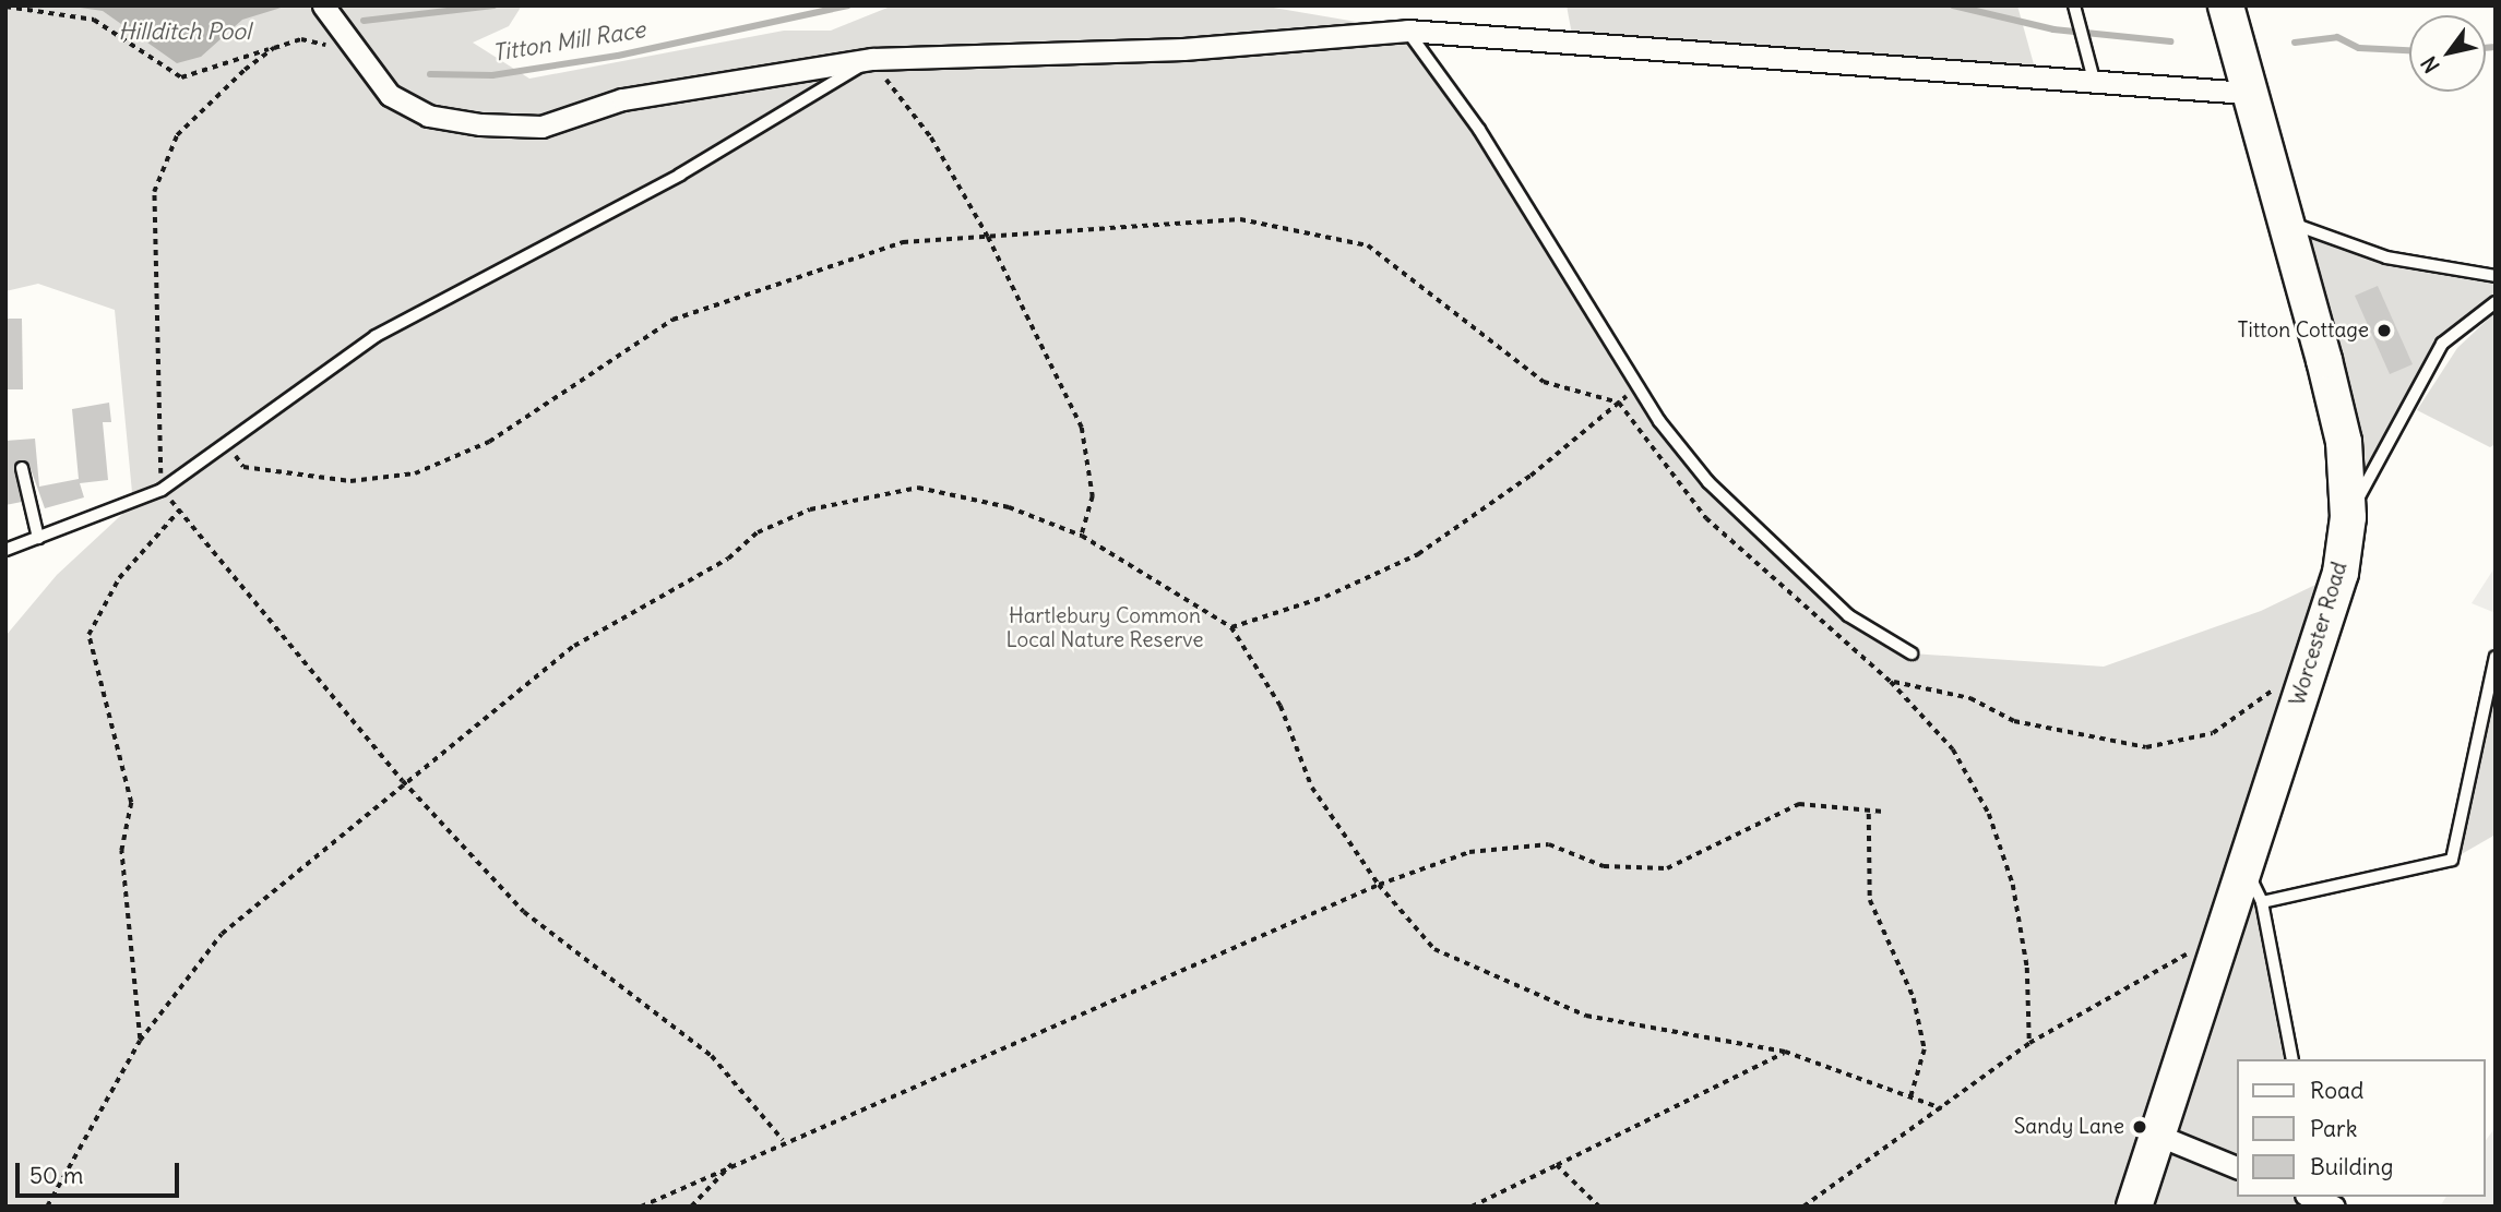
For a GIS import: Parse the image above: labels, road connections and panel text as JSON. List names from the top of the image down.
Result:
{
  "streets": {
    "main road": ["Worcester Road"]
  },
  "water": ["Hillditch Pool", "Titton Mill Race"],
  "parks": ["Hartlebury Common Local Nature Reserve"],
  "places": ["Titton Cottage", "Sandy Lane"],
  "legend": ["Road", "Park", "Building"],
  "scale_bar": "50 m",
  "north": "bottom left"
}
